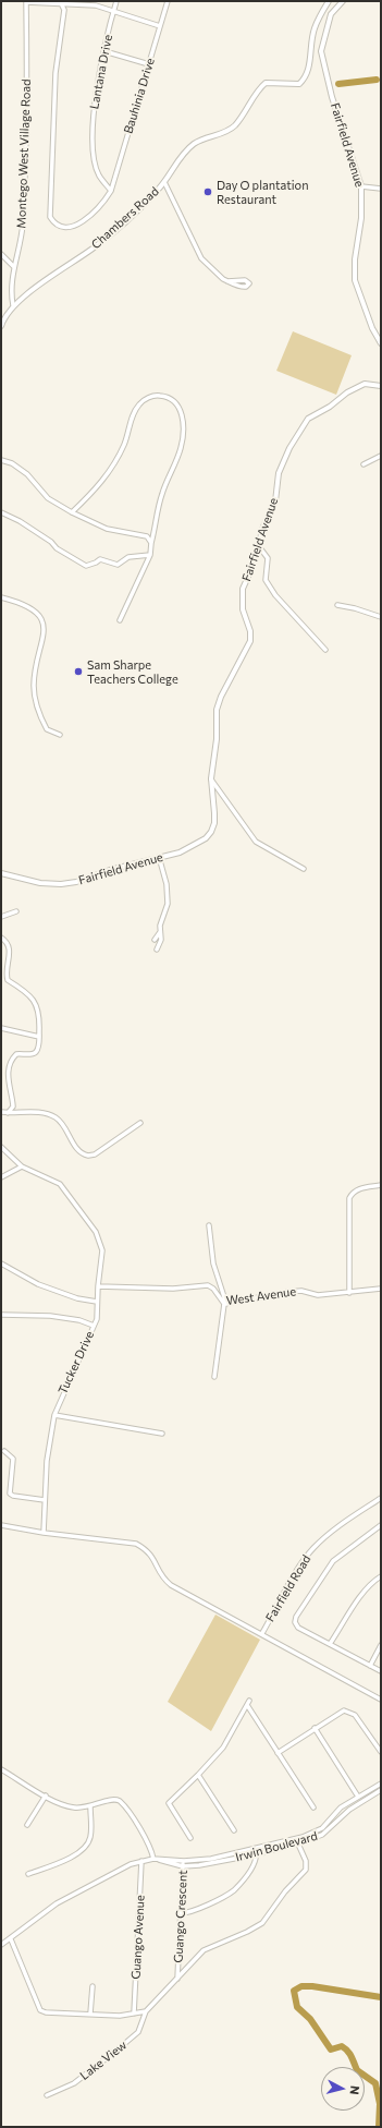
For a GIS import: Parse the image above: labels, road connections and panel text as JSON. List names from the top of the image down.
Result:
{
  "streets": {
    "street": [
      "Lantana Drive",
      "Bauhinia Drive",
      "Fairfield Avenue",
      "Montego West Village Road",
      "Chambers Road",
      "West Avenue",
      "Tucker Drive",
      "Fairfield Road",
      "Irwin Boulevard",
      "Guango Crescent",
      "Guango Avenue",
      "Lake View"
    ]
  },
  "crossings": [
    ["Lantana Drive", "Bauhinia Drive"],
    ["Montego West Village Road", "Chambers Road"],
    ["West Avenue", "Tucker Drive"],
    ["Irwin Boulevard", "Guango Crescent"],
    ["Irwin Boulevard", "Guango Avenue"],
    ["Guango Crescent", "Lake View"]
  ],
  "places": ["Day O plantation Restaurant", "Sam Sharpe Teachers College"],
  "north": "right"
}
